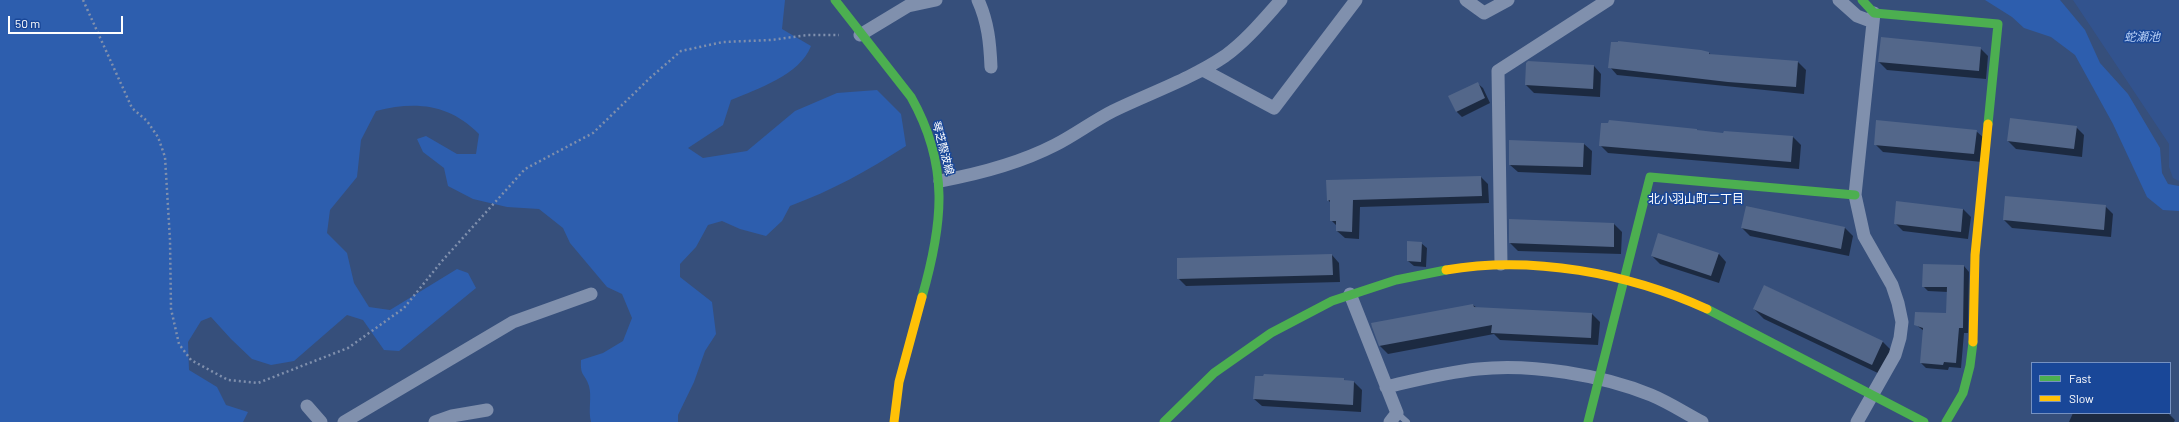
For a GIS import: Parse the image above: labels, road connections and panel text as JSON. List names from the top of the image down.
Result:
{
  "streets": {
    "street": ["琴芝際波線"]
  },
  "districts": ["北小羽山町二丁目"],
  "water": ["蛇瀬池"],
  "legend": ["Fast", "Slow"],
  "scale_bar": "50 m"
}
